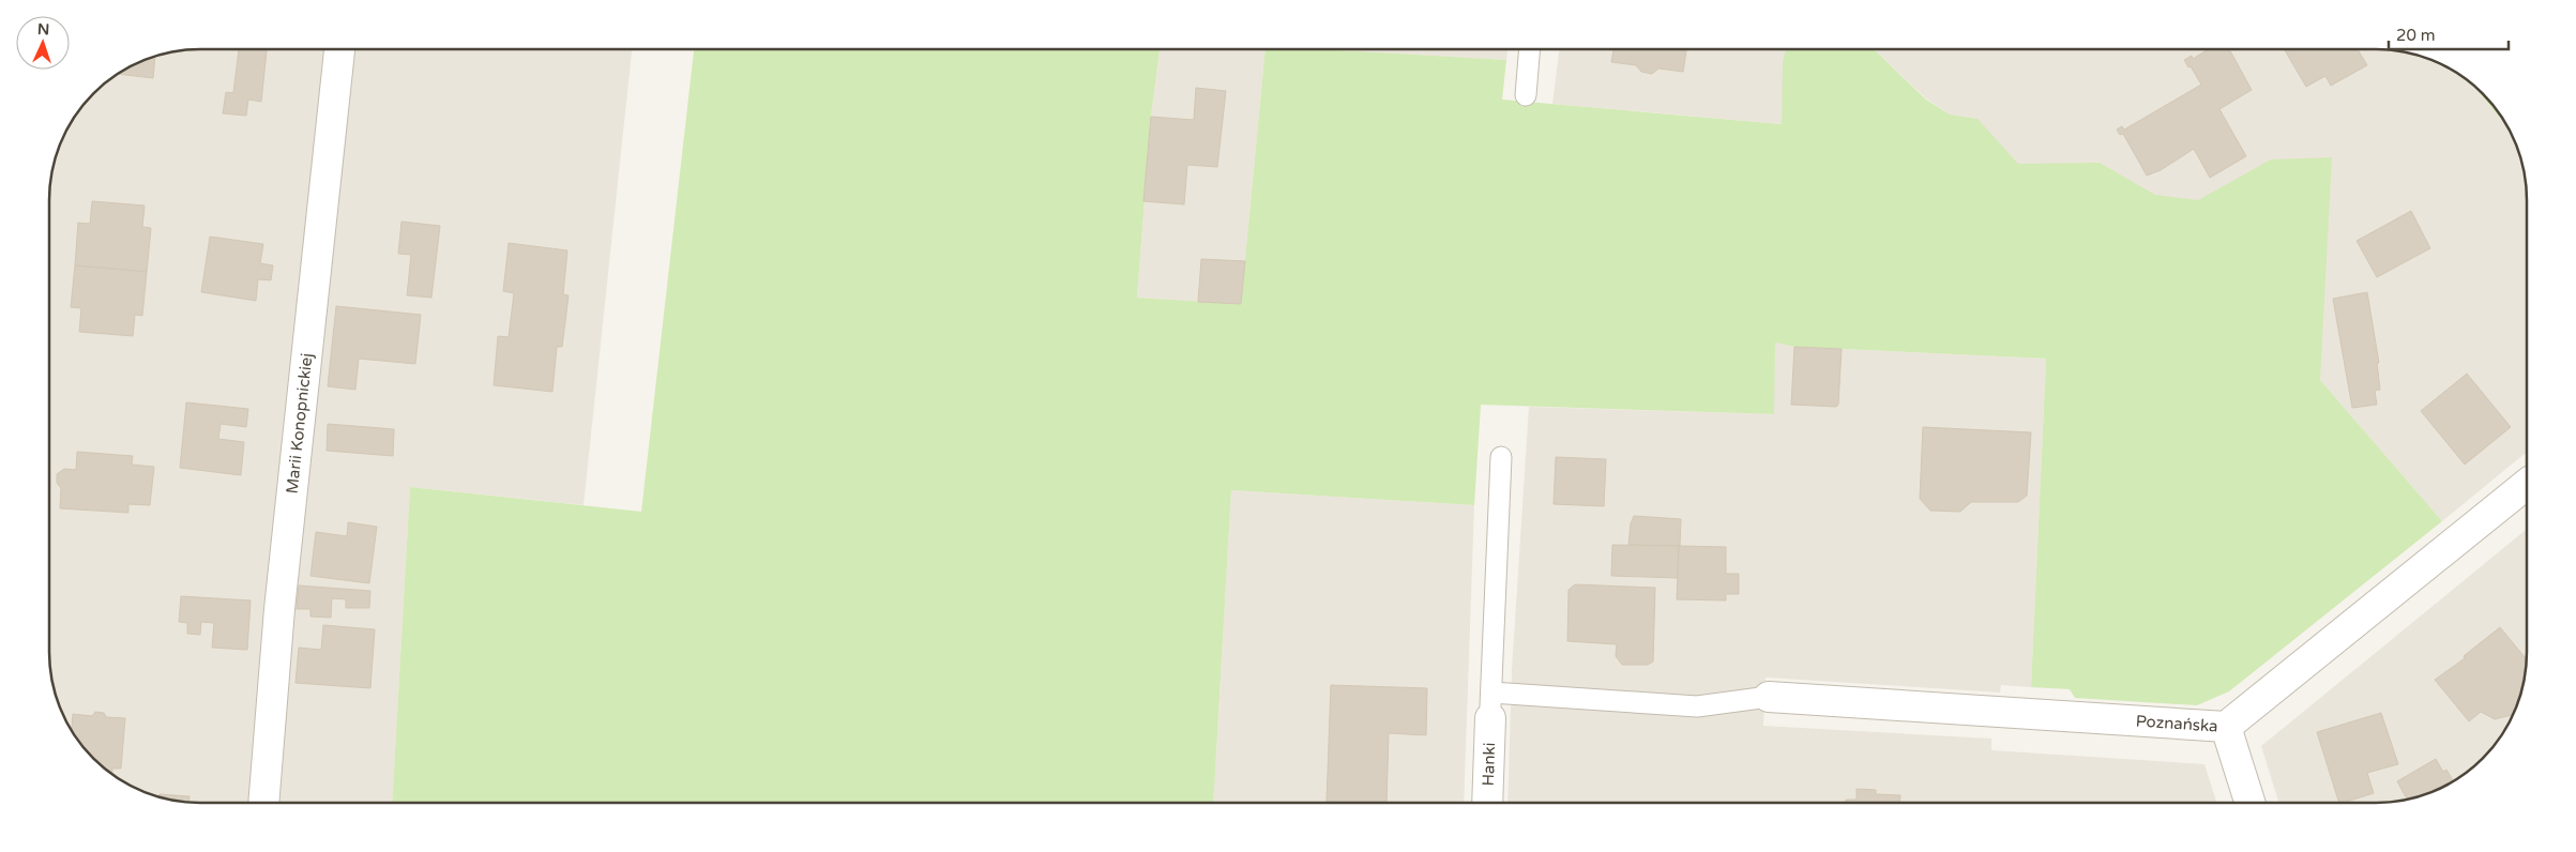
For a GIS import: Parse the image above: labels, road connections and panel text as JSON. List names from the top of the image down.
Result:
{
  "streets": {
    "street": ["Marii Konopnickiej", "Poznańska", "Hanki"]
  },
  "scale_bar": "20 m",
  "north": "top"
}
